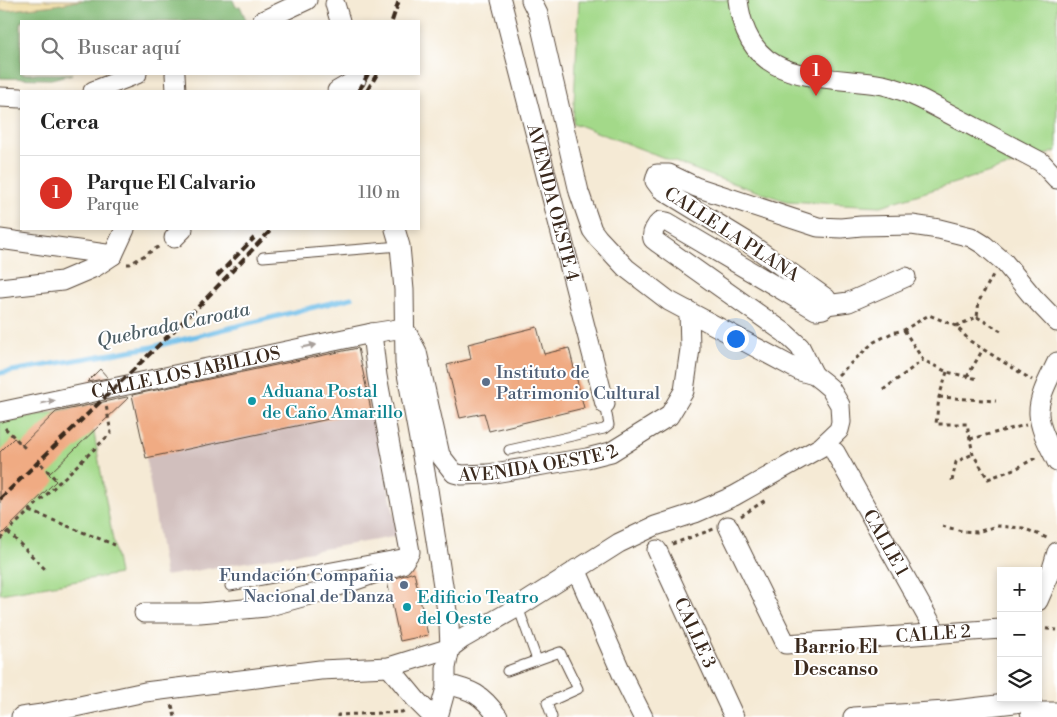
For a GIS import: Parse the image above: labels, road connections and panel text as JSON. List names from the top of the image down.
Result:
{
  "streets": {
    "street": [
      "AVENIDA OESTE 4",
      "CALLE LA PLANA",
      "CALLE LOS JABILLOS",
      "AVENIDA OESTE 2",
      "CALLE 1",
      "CALLE 3",
      "CALLE 2"
    ]
  },
  "crossings": [
    ["CALLE LOS JABILLOS", "AVENIDA OESTE 2"],
    ["CALLE 1", "CALLE 2"]
  ],
  "districts": ["Barrio El Descanso"],
  "water": ["Quebrada Caroata"],
  "places": [
    "Instituto de Patrimonio Cultural",
    "Aduana Postal de Caño Amarillo",
    "Fundación Compañia Nacional de Danza",
    "Edificio Teatro del Oeste"
  ],
  "page": {
    "search": "Buscar aquí",
    "pins": "1",
    "heading": "Cerca",
    "list": [
      {
        "mark": "1",
        "name": "Parque El Calvario",
        "note": "Parque",
        "value": "110 m"
      }
    ],
    "map_buttons": ["+", "−"]
  }
}
